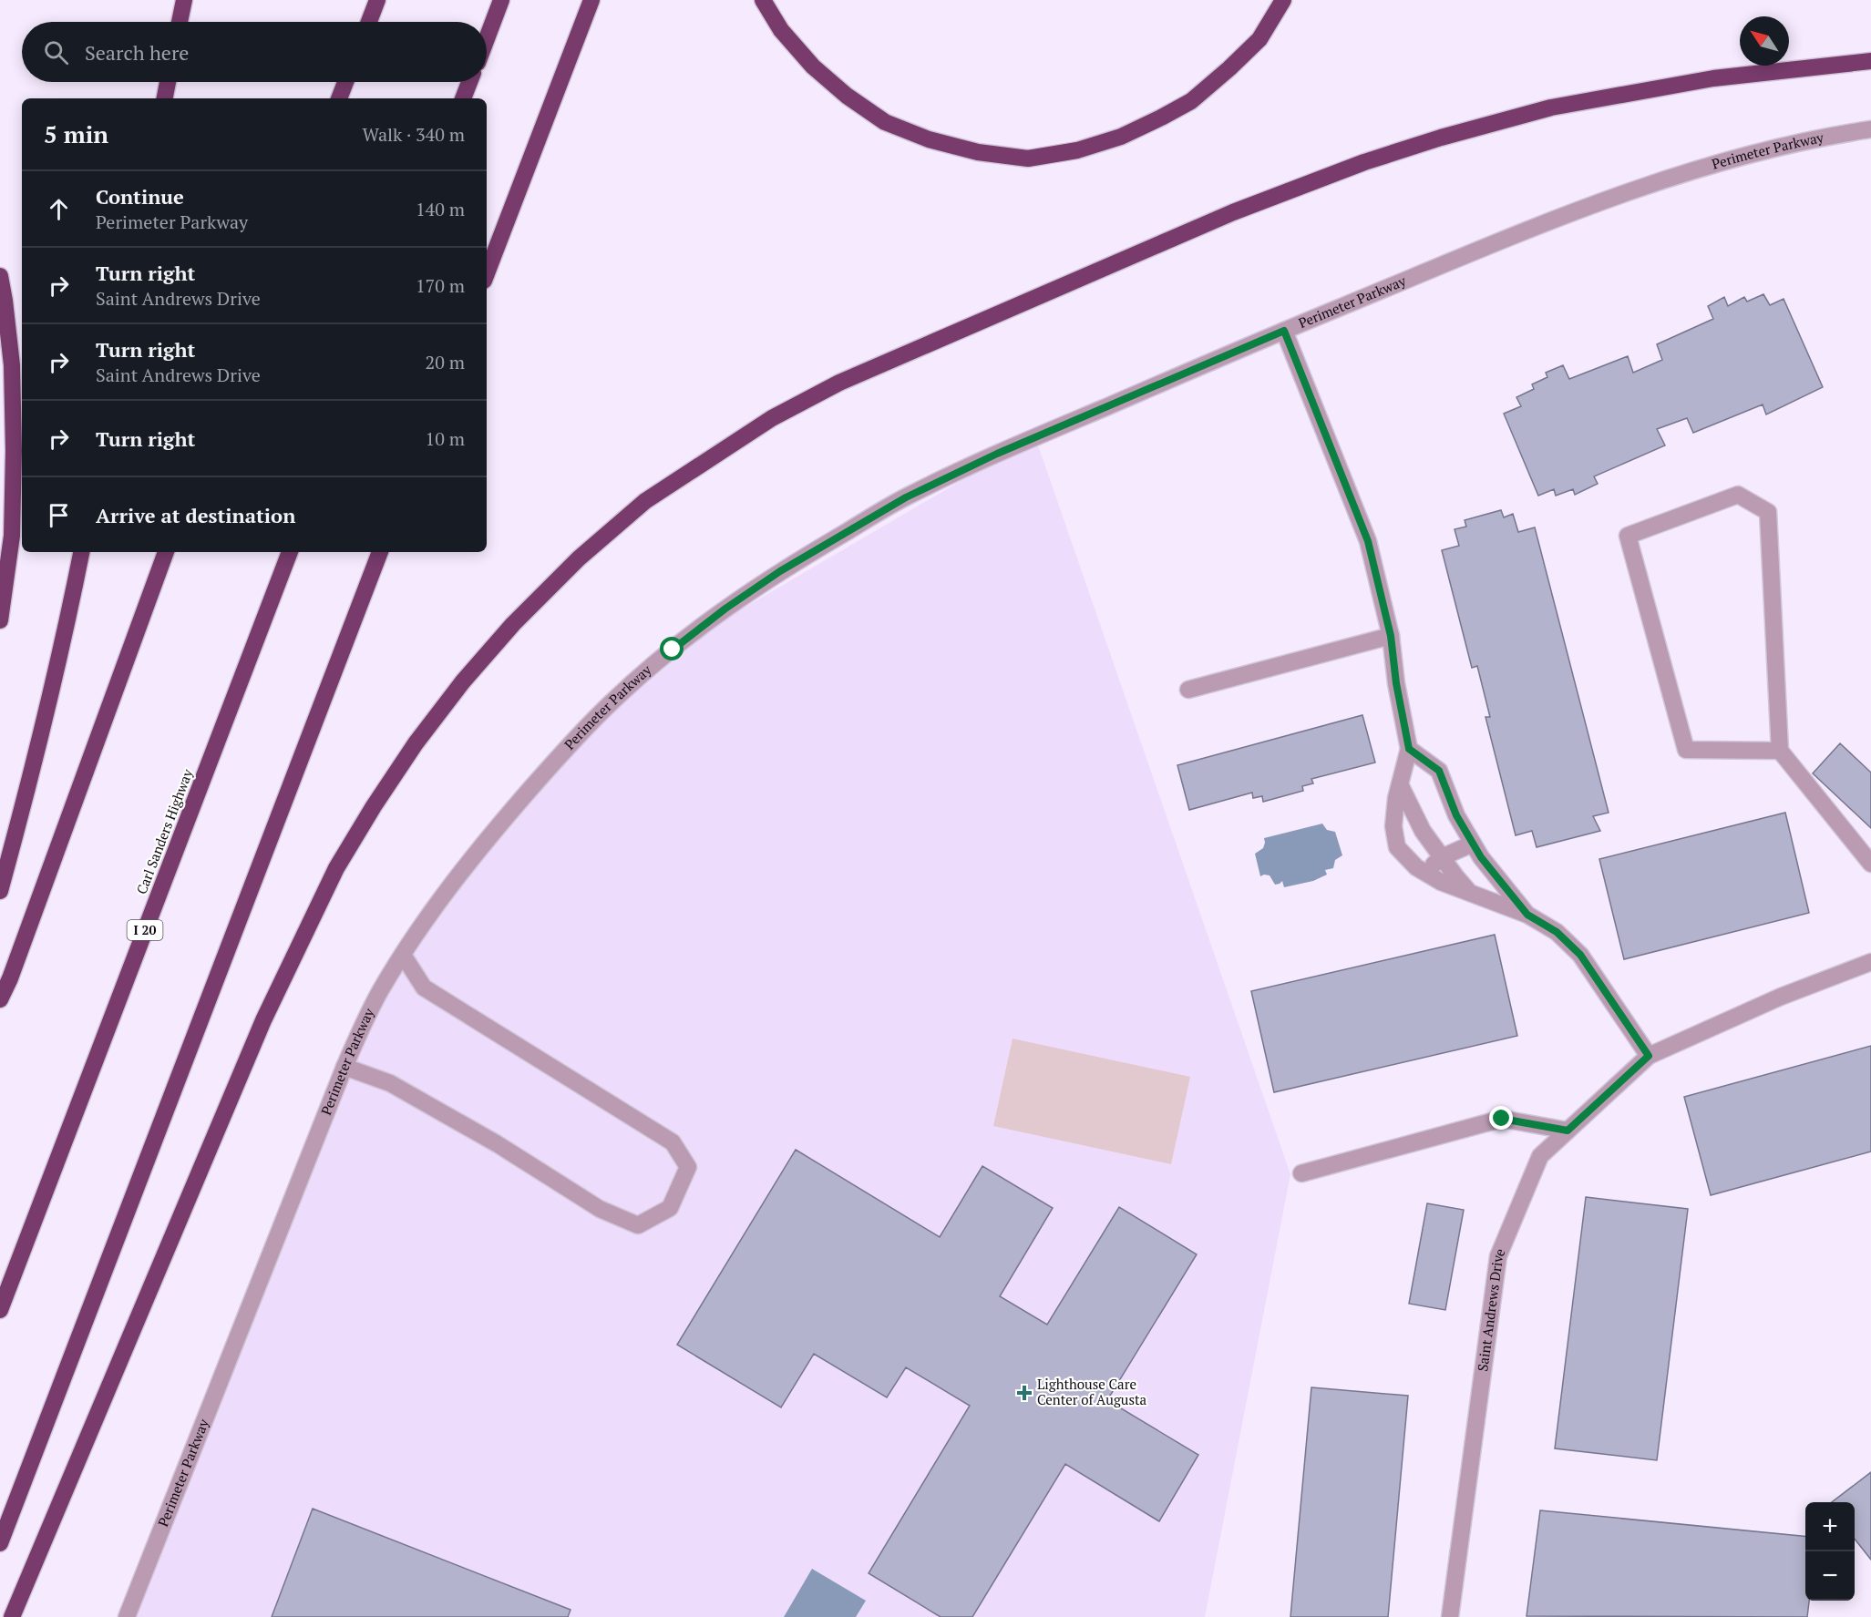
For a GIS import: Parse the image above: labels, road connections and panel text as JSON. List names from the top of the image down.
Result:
{
  "streets": {
    "highway": ["Carl Sanders Highway", "I 20"],
    "street": ["Perimeter Parkway", "Saint Andrews Drive"]
  },
  "places": {
    "health": ["Lighthouse Care Center of Augusta"]
  },
  "north": "top left",
  "page": {
    "search": "Search here",
    "heading": ["5 min", "Walk · 340 m"],
    "list": [
      ["Continue", "Perimeter Parkway", "140 m"],
      ["Turn right", "Saint Andrews Drive", "170 m"],
      ["Turn right", "Saint Andrews Drive", "20 m"],
      ["Turn right", "10 m"],
      "Arrive at destination"
    ],
    "map_buttons": ["+", "−"]
  }
}
